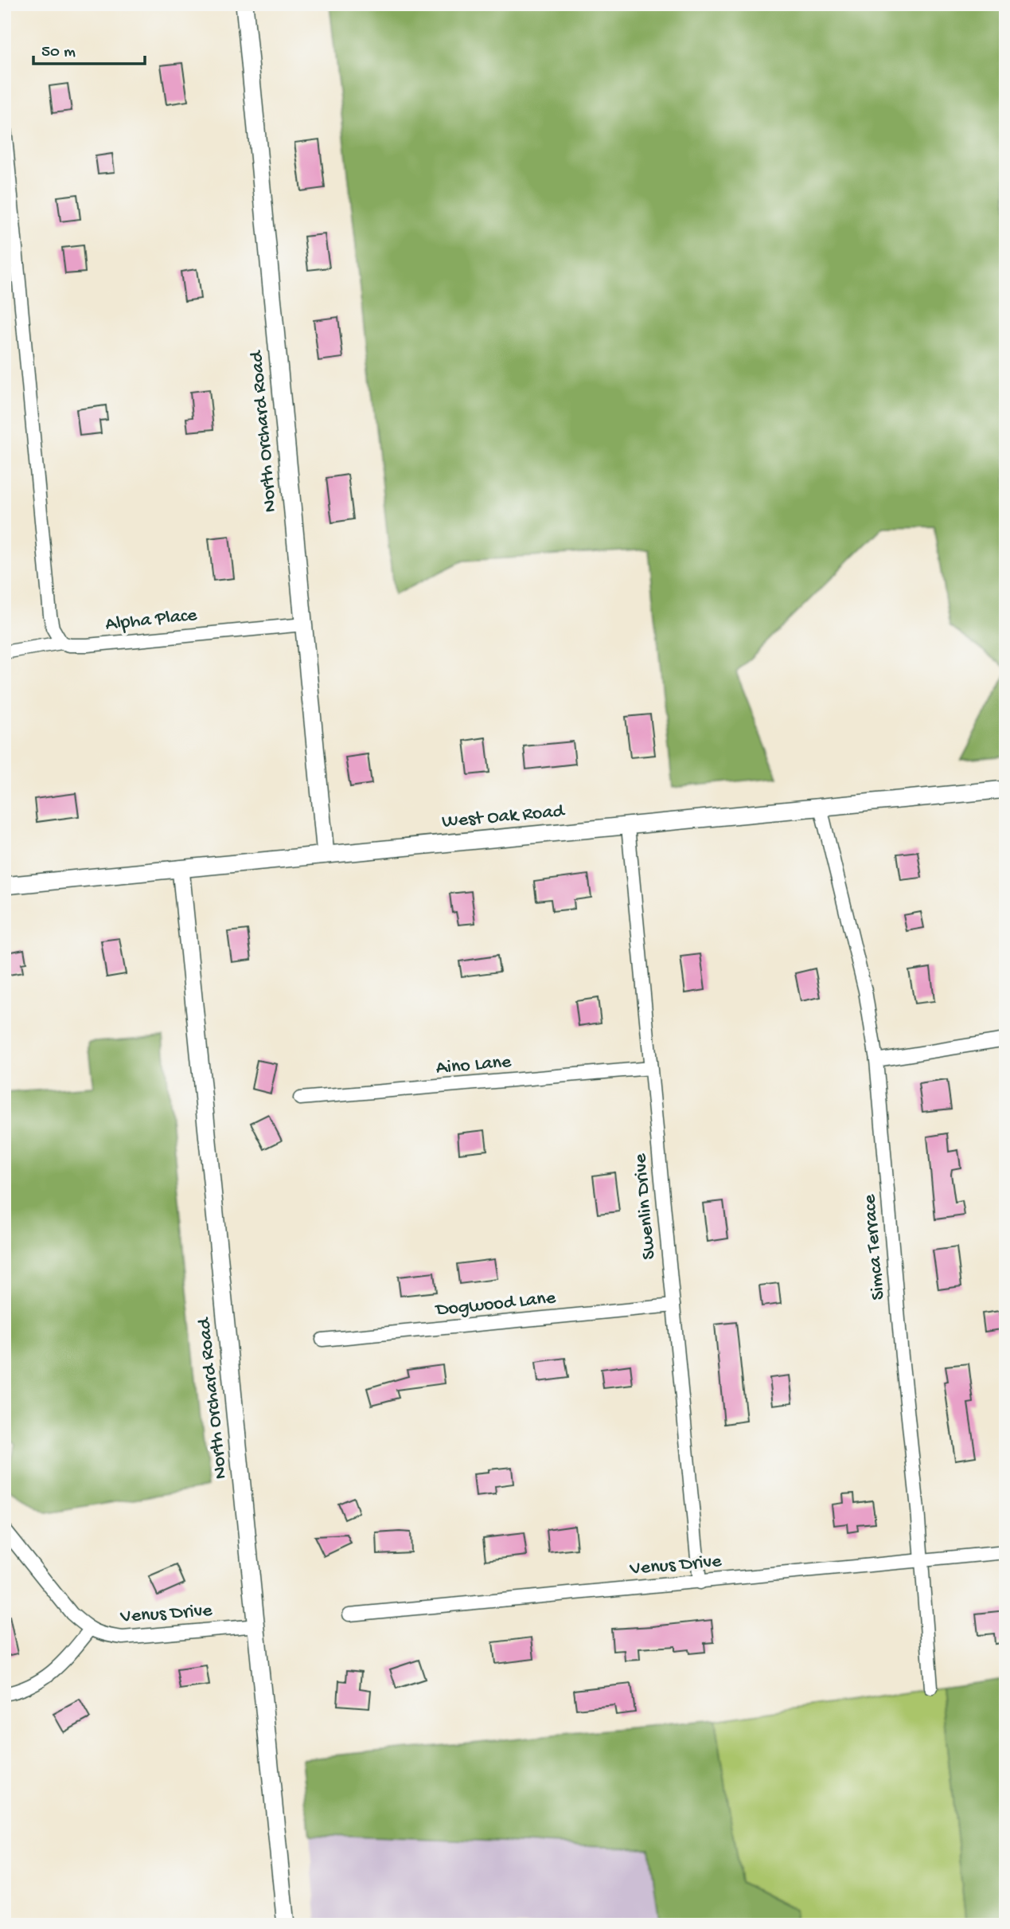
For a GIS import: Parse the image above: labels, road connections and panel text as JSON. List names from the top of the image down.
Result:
{
  "streets": {
    "street": [
      "North Orchard Road",
      "Alpha Place",
      "West Oak Road",
      "Aino Lane",
      "Swenlin Drive",
      "Simca Terrace",
      "Dogwood Lane",
      "Venus Drive"
    ]
  },
  "crossings": [
    ["North Orchard Road", "Alpha Place"],
    ["North Orchard Road", "West Oak Road"],
    ["North Orchard Road", "Venus Drive"],
    ["West Oak Road", "Swenlin Drive"],
    ["West Oak Road", "Simca Terrace"],
    ["Aino Lane", "Swenlin Drive"],
    ["Swenlin Drive", "Dogwood Lane"],
    ["Swenlin Drive", "Venus Drive"],
    ["Simca Terrace", "Venus Drive"]
  ],
  "scale_bar": "50 m"
}
